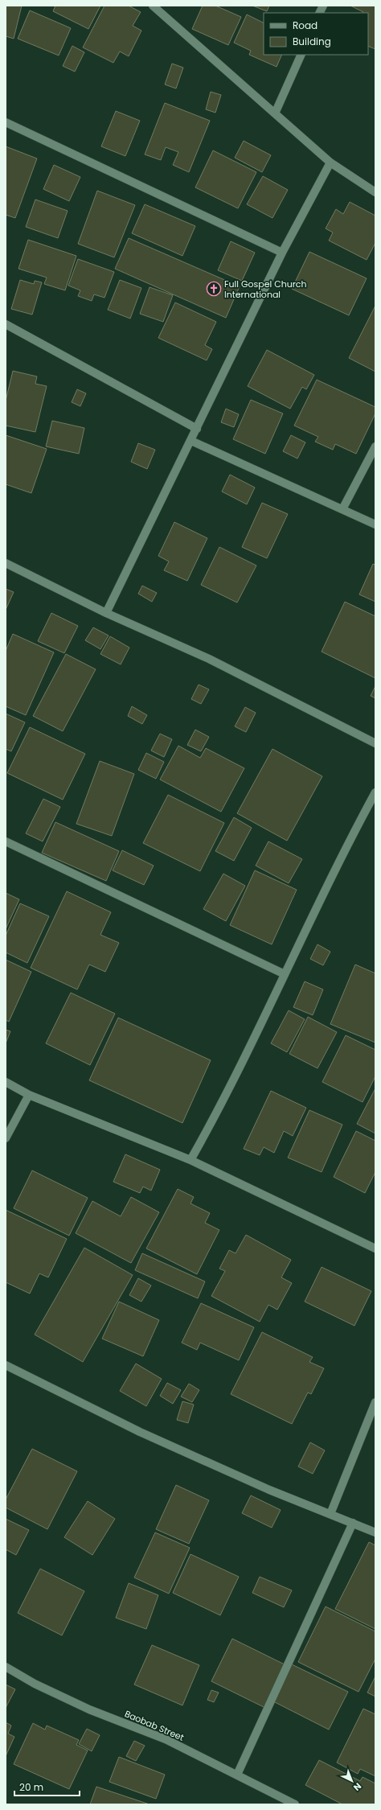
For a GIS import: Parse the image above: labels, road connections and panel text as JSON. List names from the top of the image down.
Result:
{
  "streets": {
    "street": ["Baobab Street"]
  },
  "places": {
    "church": ["Full Gospel Church International"]
  },
  "legend": ["Road", "Building"],
  "scale_bar": "20 m",
  "north": "bottom right"
}
